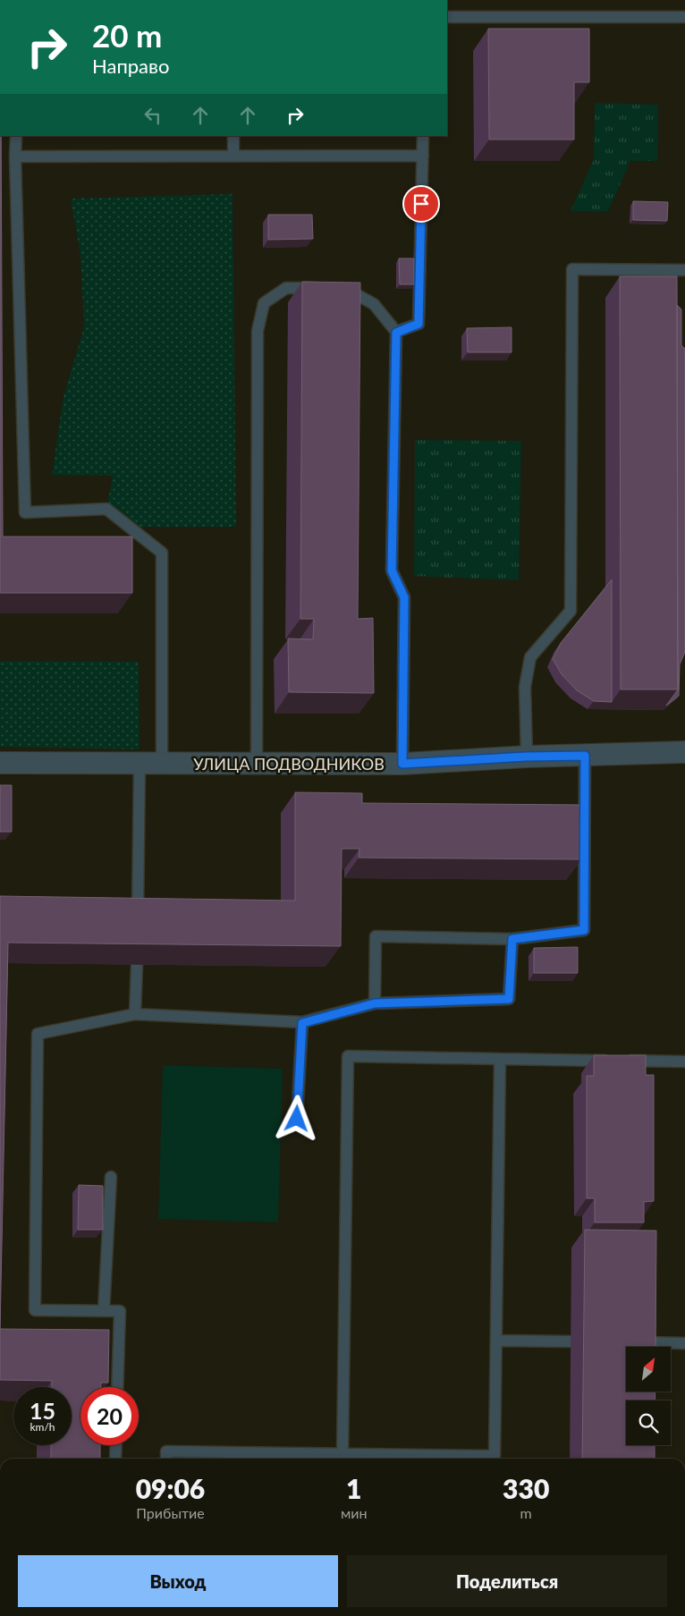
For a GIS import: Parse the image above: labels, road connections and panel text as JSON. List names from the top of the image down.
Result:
{
  "streets": {
    "street": ["УЛИЦА ПОДВОДНИКОВ"]
  },
  "north": "top right",
  "page": {
    "turn": ["20 m", "Направо"],
    "speed": "15 km/h",
    "limit": "20",
    "eta": [
      "09:06",
      "Прибытие",
      "1",
      "мин",
      "330",
      "m"
    ],
    "buttons": ["Выход", "Поделиться"]
  }
}
